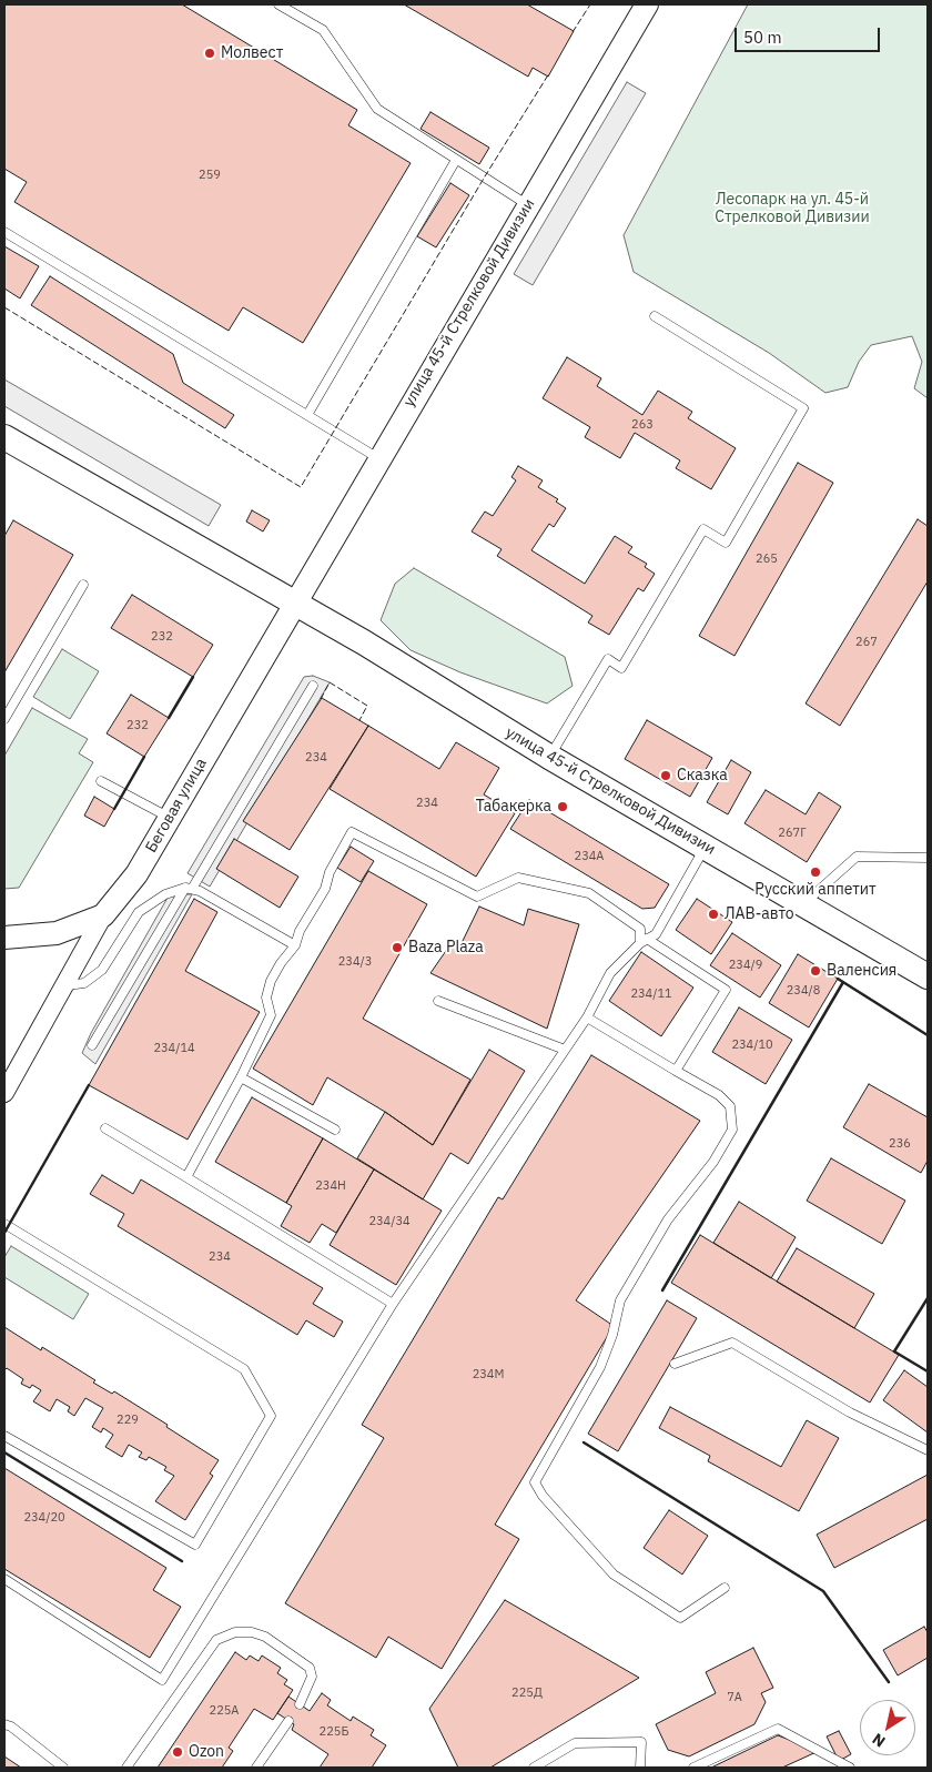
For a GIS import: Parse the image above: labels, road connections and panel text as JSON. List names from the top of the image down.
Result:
{
  "streets": {
    "main road": ["улица 45-й Стрелковой Дивизии"],
    "street": ["Беговая улица"]
  },
  "crossings": [
    ["улица 45-й Стрелковой Дивизии", "Беговая улица"]
  ],
  "parks": ["Лесопарк на ул. 45-й Стрелковой Дивизии"],
  "places": [
    "Молвест",
    "Сказка",
    "Табакерка",
    "Русский аппетит",
    "ЛАВ-авто",
    "Baza Plaza",
    "Валенсия",
    "Ozon"
  ],
  "house_numbers": [
    "259",
    "263",
    "265",
    "232",
    "267",
    "232",
    "234",
    "234",
    "267Г",
    "234А",
    "234/3",
    "234/9",
    "234/8",
    "234/11",
    "234/10",
    "234/14",
    "236",
    "234Н",
    "234/34",
    "234",
    "234М",
    "229",
    "234/20",
    "225Д",
    "7А",
    "225А",
    "225Б"
  ],
  "scale_bar": "50 m",
  "north": "bottom left"
}
